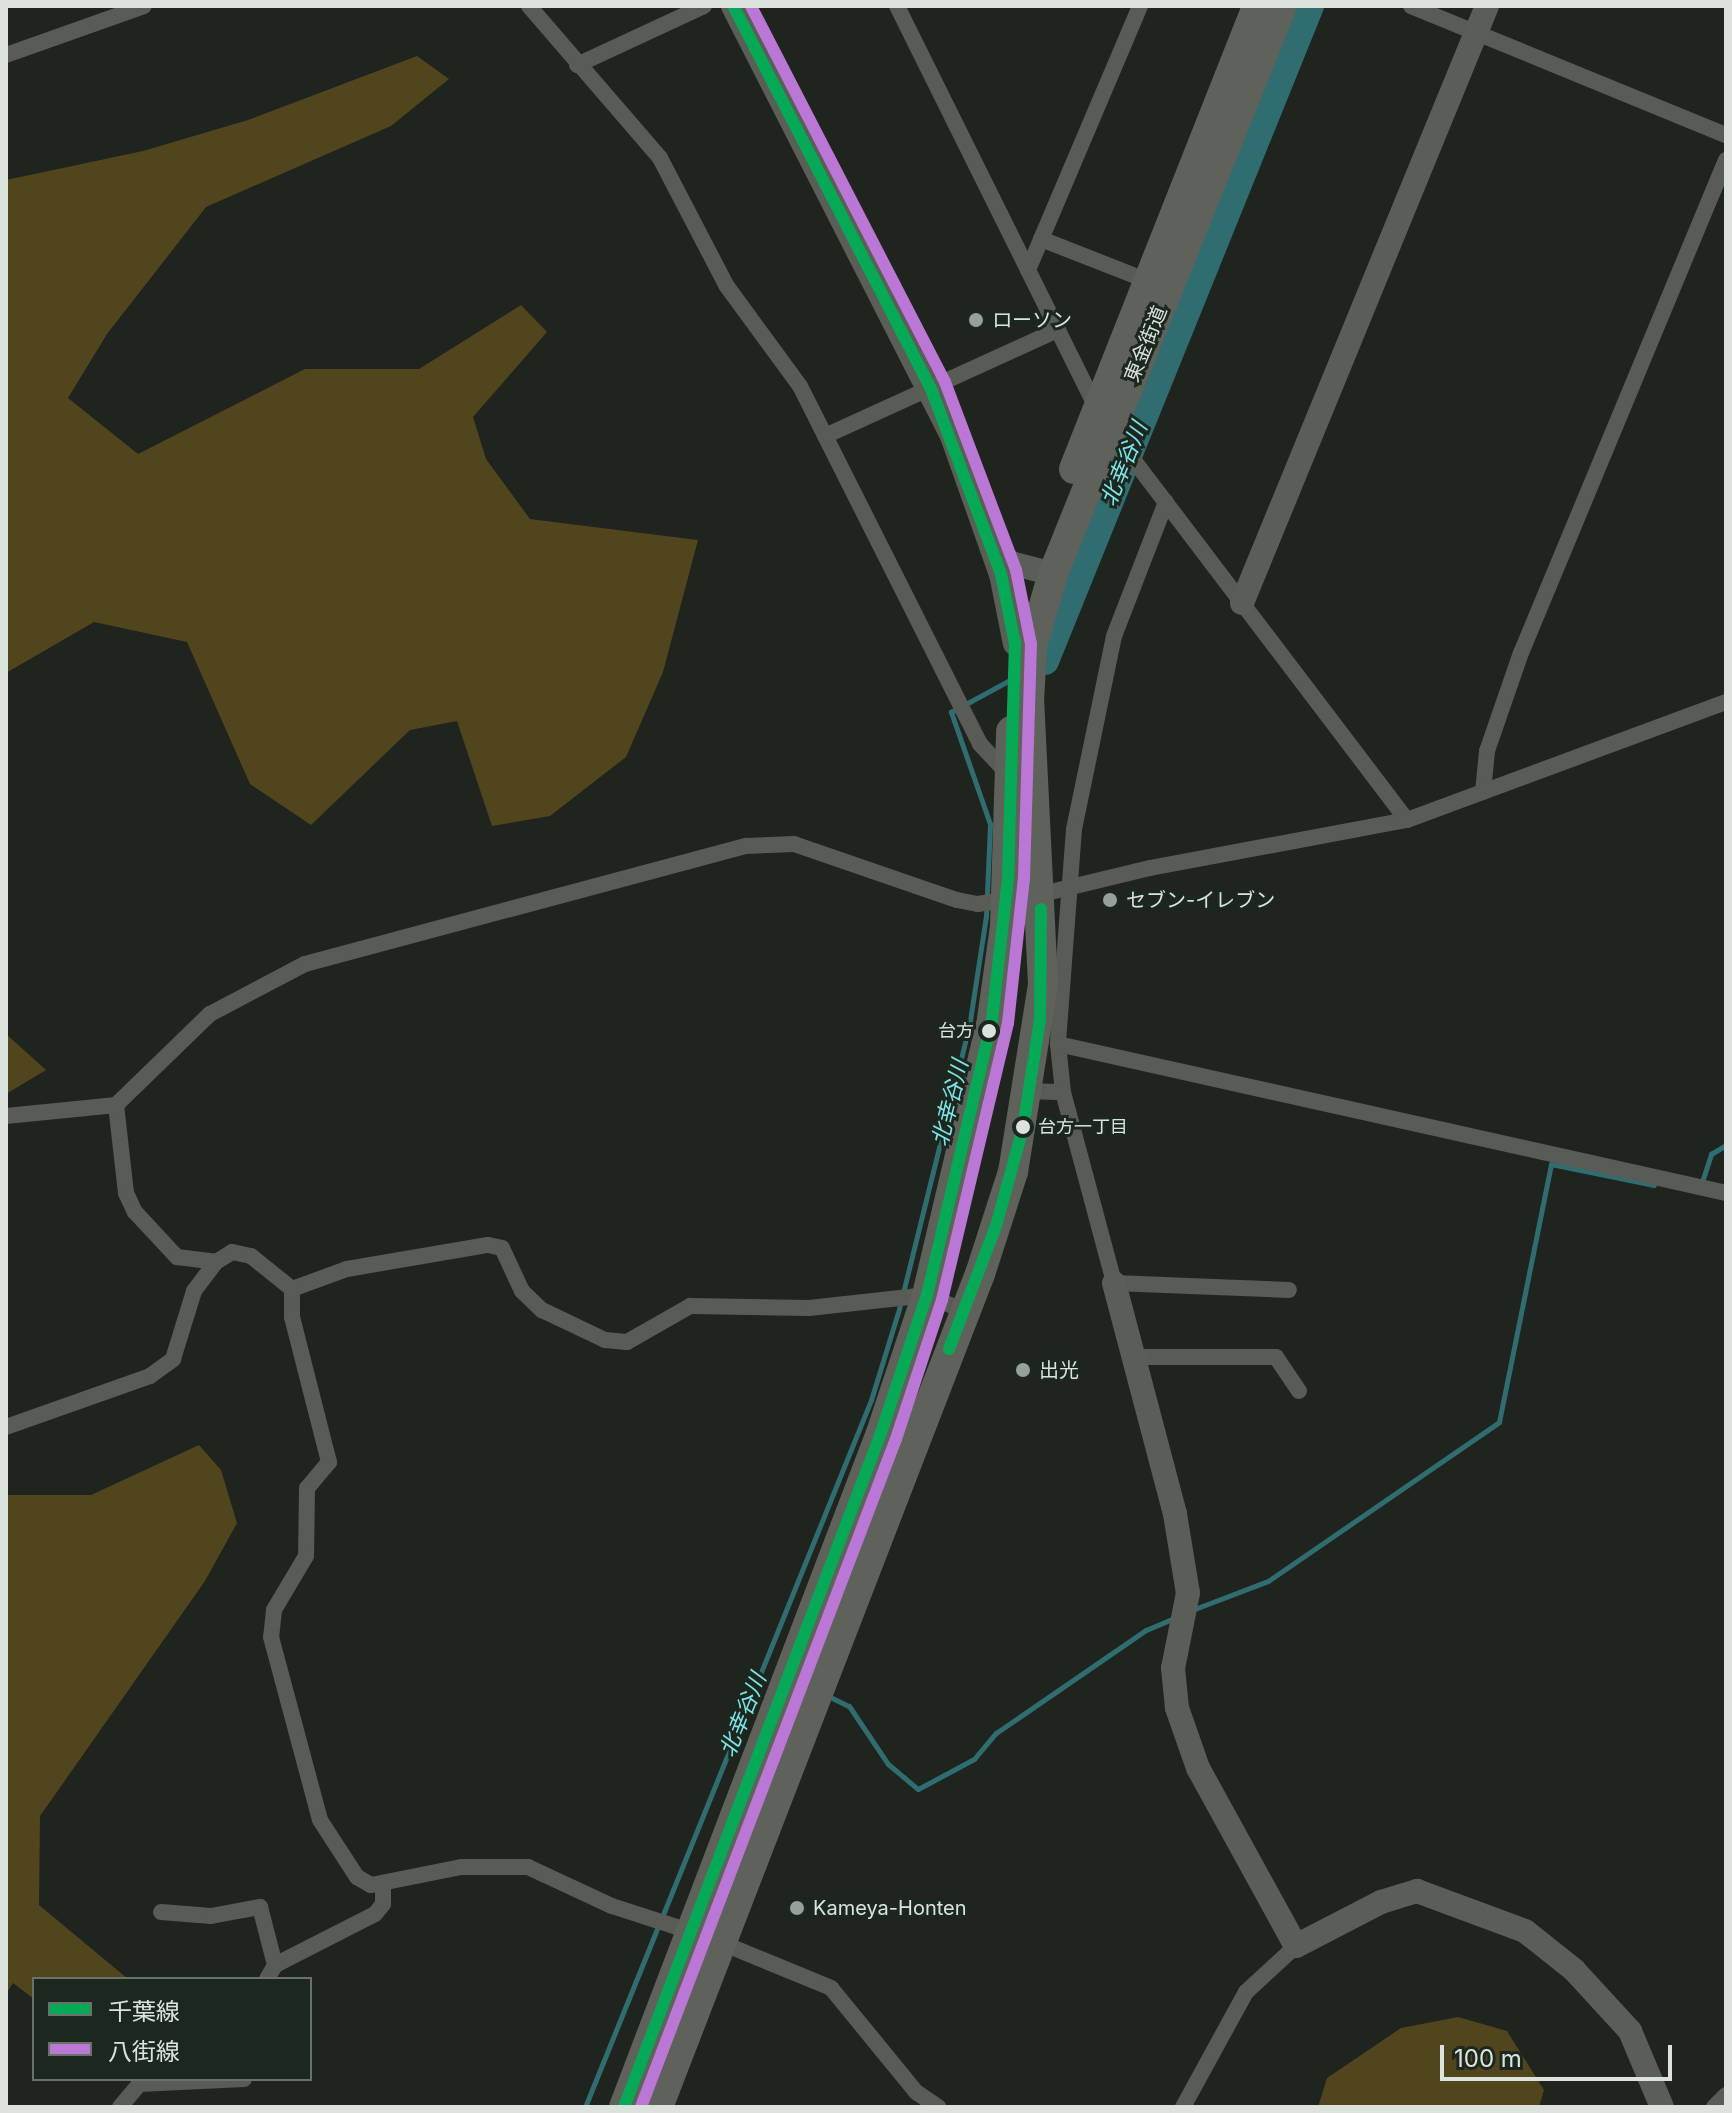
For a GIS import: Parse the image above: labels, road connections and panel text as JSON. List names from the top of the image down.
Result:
{
  "streets": {
    "highway": ["東金街道"]
  },
  "water": ["北幸谷川"],
  "places": [
    "ローソン",
    "セブン-イレブン",
    "台方",
    "台方一丁目",
    "出光",
    "Kameya-Honten"
  ],
  "lines": ["transit line 千葉線", "transit line 八街線"],
  "legend": ["千葉線", "八街線"],
  "scale_bar": "100 m"
}
